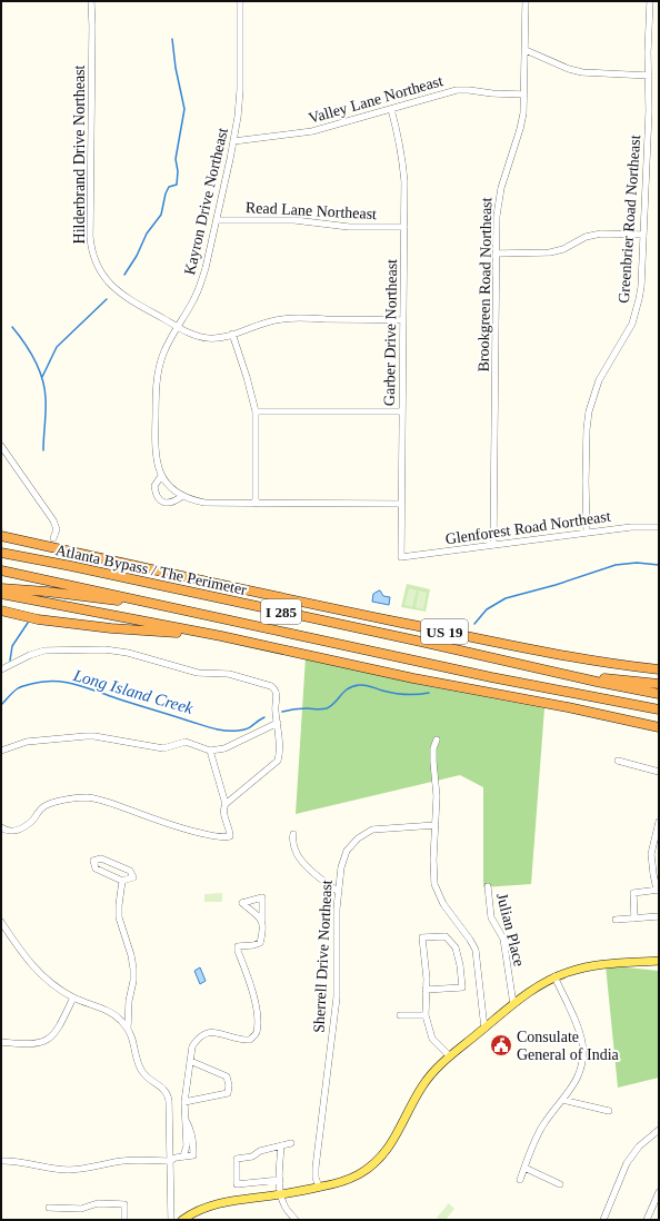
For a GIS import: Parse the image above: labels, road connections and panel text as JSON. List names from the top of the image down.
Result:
{
  "streets": {
    "highway": ["Atlanta Bypass / The Perimeter", "I 285", "US 19"],
    "street": [
      "Valley Lane Northeast",
      "Hilderbrand Drive Northeast",
      "Kayron Drive Northeast",
      "Read Lane Northeast",
      "Greenbrier Road Northeast",
      "Brookgreen Road Northeast",
      "Garber Drive Northeast",
      "Glenforest Road Northeast",
      "Julian Place",
      "Sherrell Drive Northeast"
    ]
  },
  "crossings": [
    ["Valley Lane Northeast", "Kayron Drive Northeast"],
    ["Valley Lane Northeast", "Brookgreen Road Northeast"],
    ["Valley Lane Northeast", "Garber Drive Northeast"],
    ["Hilderbrand Drive Northeast", "Kayron Drive Northeast"],
    ["Hilderbrand Drive Northeast", "Garber Drive Northeast"],
    ["Kayron Drive Northeast", "Read Lane Northeast"],
    ["Kayron Drive Northeast", "Garber Drive Northeast"],
    ["Read Lane Northeast", "Garber Drive Northeast"],
    ["Greenbrier Road Northeast", "Glenforest Road Northeast"],
    ["Brookgreen Road Northeast", "Glenforest Road Northeast"],
    ["Garber Drive Northeast", "Glenforest Road Northeast"]
  ],
  "water": ["Long Island Creek"],
  "places": {
    "public building": ["Consulate General of India"]
  }
}
